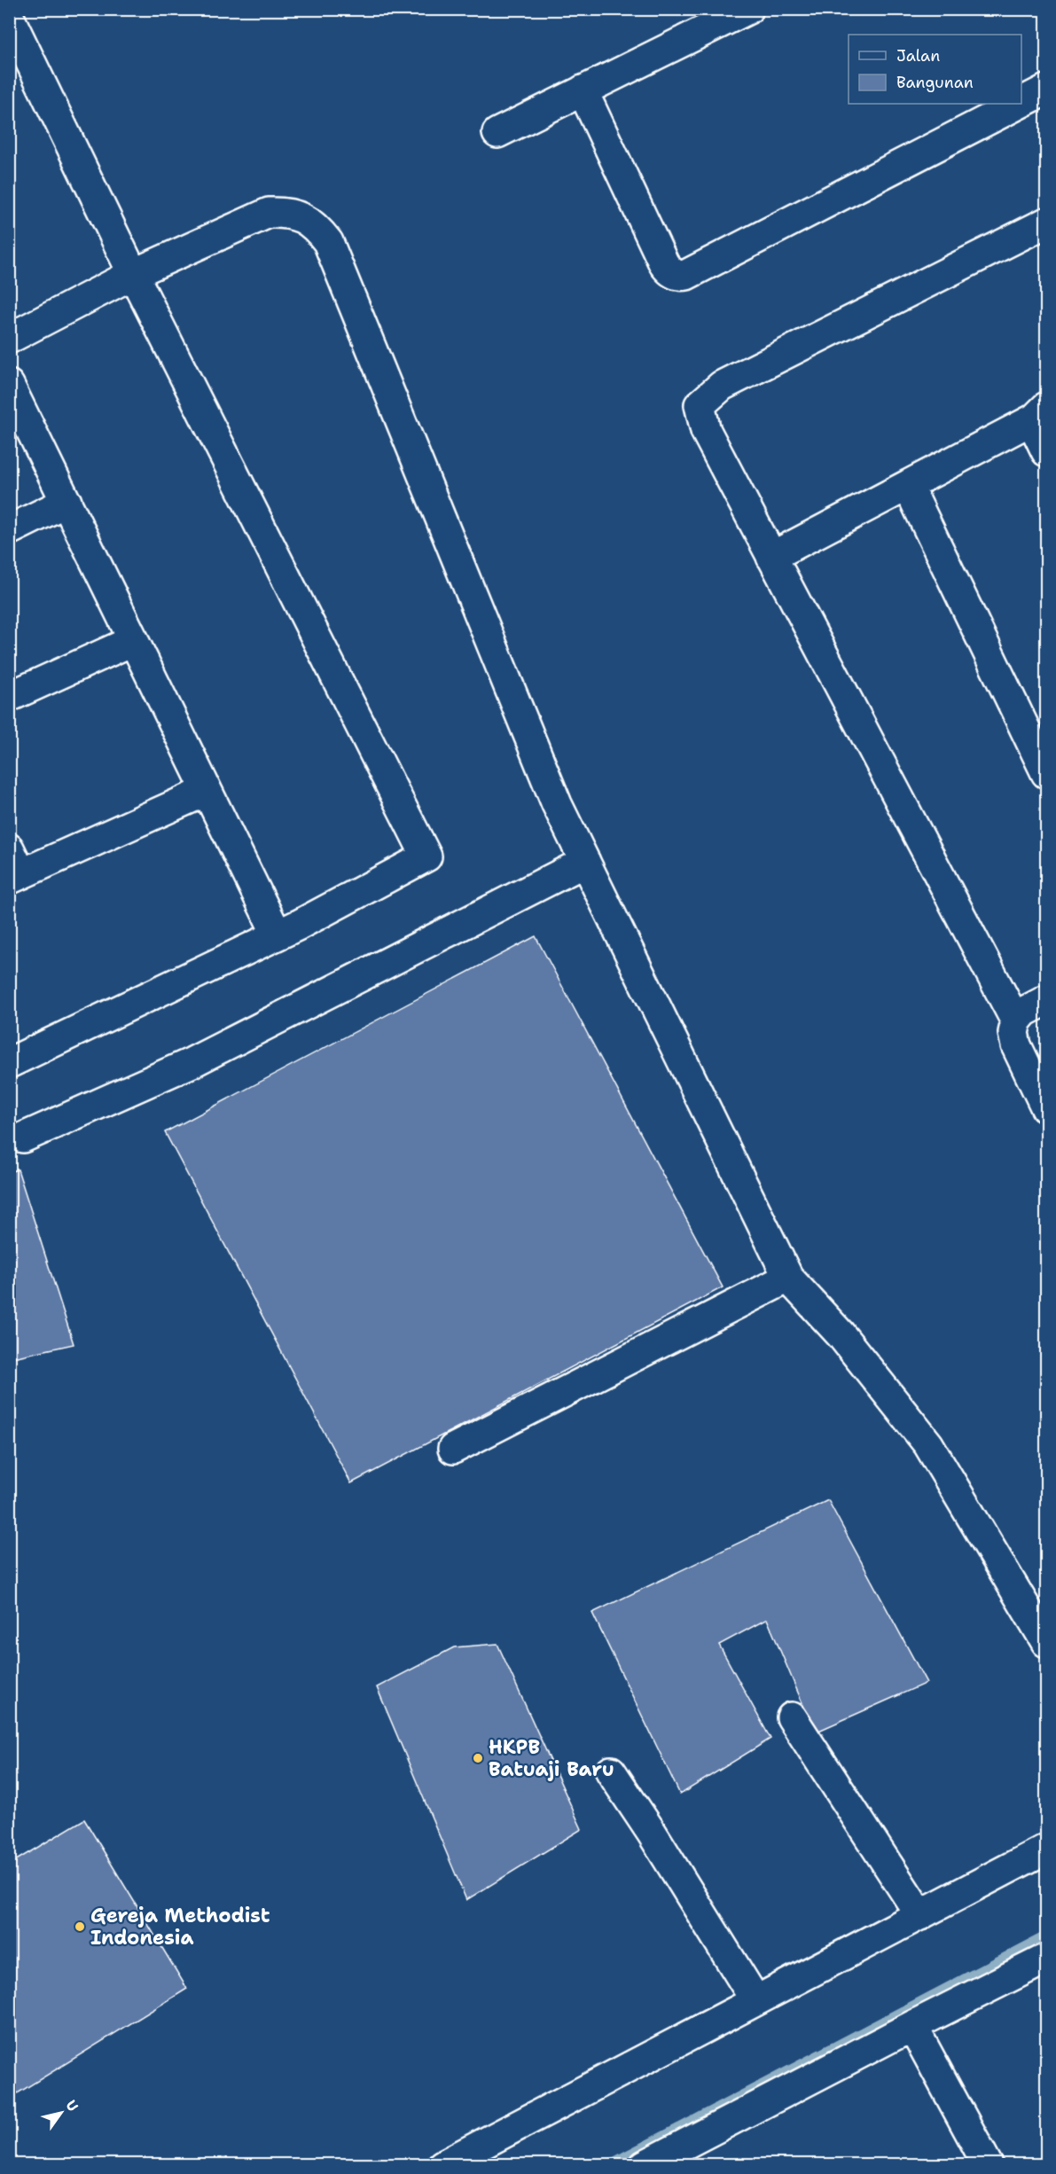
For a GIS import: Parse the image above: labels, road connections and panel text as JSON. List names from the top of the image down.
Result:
{
  "places": ["HKPB Batuaji Baru", "Gereja Methodist Indonesia"],
  "legend": ["Jalan", "Bangunan"],
  "north": "top right"
}
